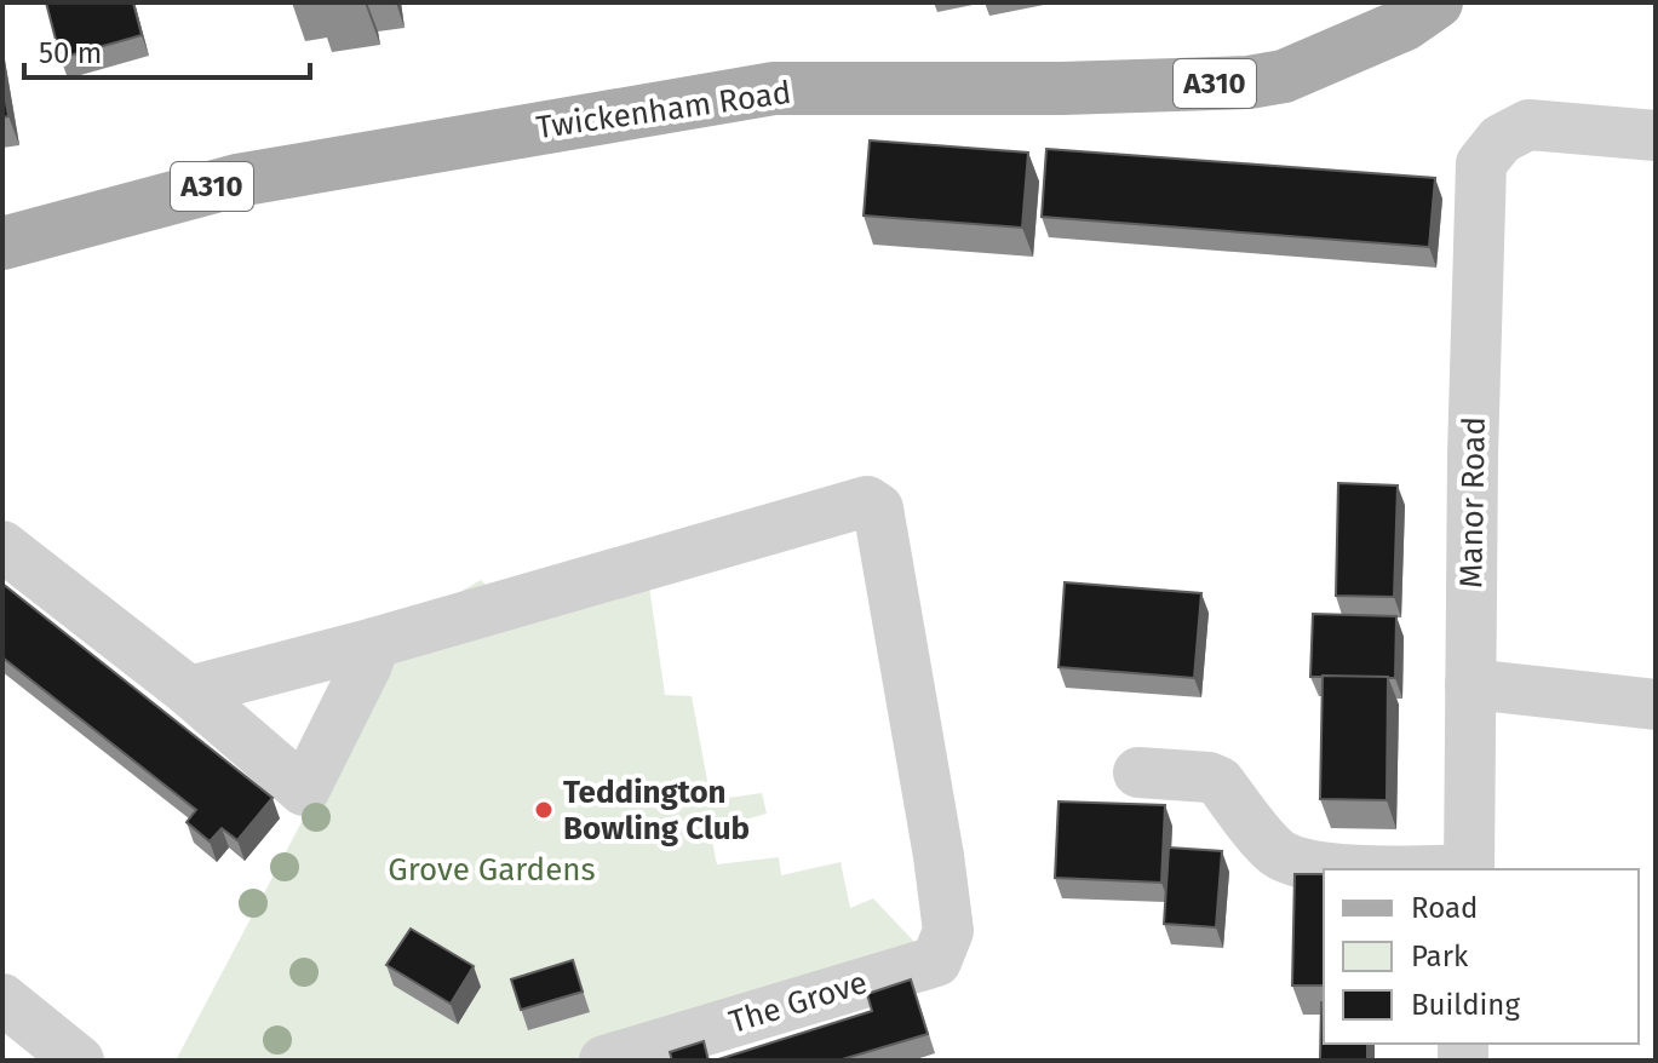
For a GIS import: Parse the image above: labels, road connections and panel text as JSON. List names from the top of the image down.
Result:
{
  "streets": {
    "main road": ["A310", "Twickenham Road"],
    "street": ["Manor Road", "The Grove"]
  },
  "parks": ["Grove Gardens"],
  "places": ["Teddington Bowling Club"],
  "legend": ["Road", "Park", "Building"],
  "scale_bar": "50 m"
}
